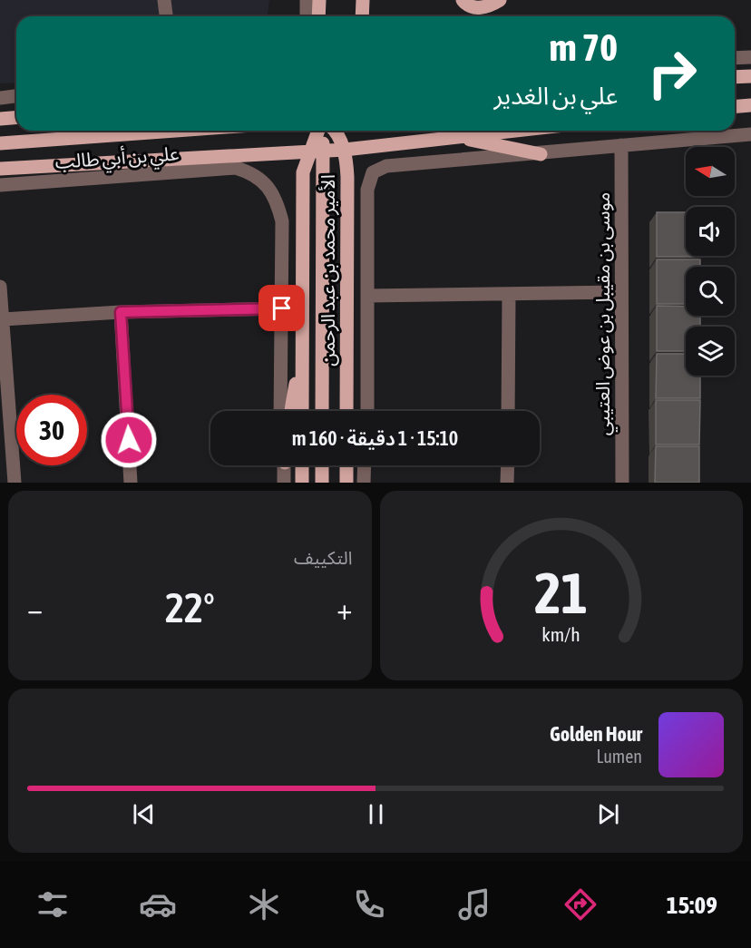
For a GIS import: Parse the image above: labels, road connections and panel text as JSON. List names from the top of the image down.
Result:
{
  "streets": {
    "main road": ["علي بن أبي طالب", "الأمير محمد بن عبد الرحمن"],
    "street": ["موسى بن مقيبل بن عوض العتيبي"]
  },
  "crossings": [
    ["علي بن أبي طالب", "الأمير محمد بن عبد الرحمن"]
  ],
  "north": "left",
  "page": {
    "turn": ["70 m", "علي بن الغدير"],
    "limit": "30",
    "trip": "15:10 · 1 دقيقة · 160 m",
    "tile": "التكييف",
    "heat": ["−", "22°", "+"],
    "song": ["Golden Hour", "Lumen"],
    "tabs": "15:09",
    "gauge": ["21", "km/h"]
  }
}
